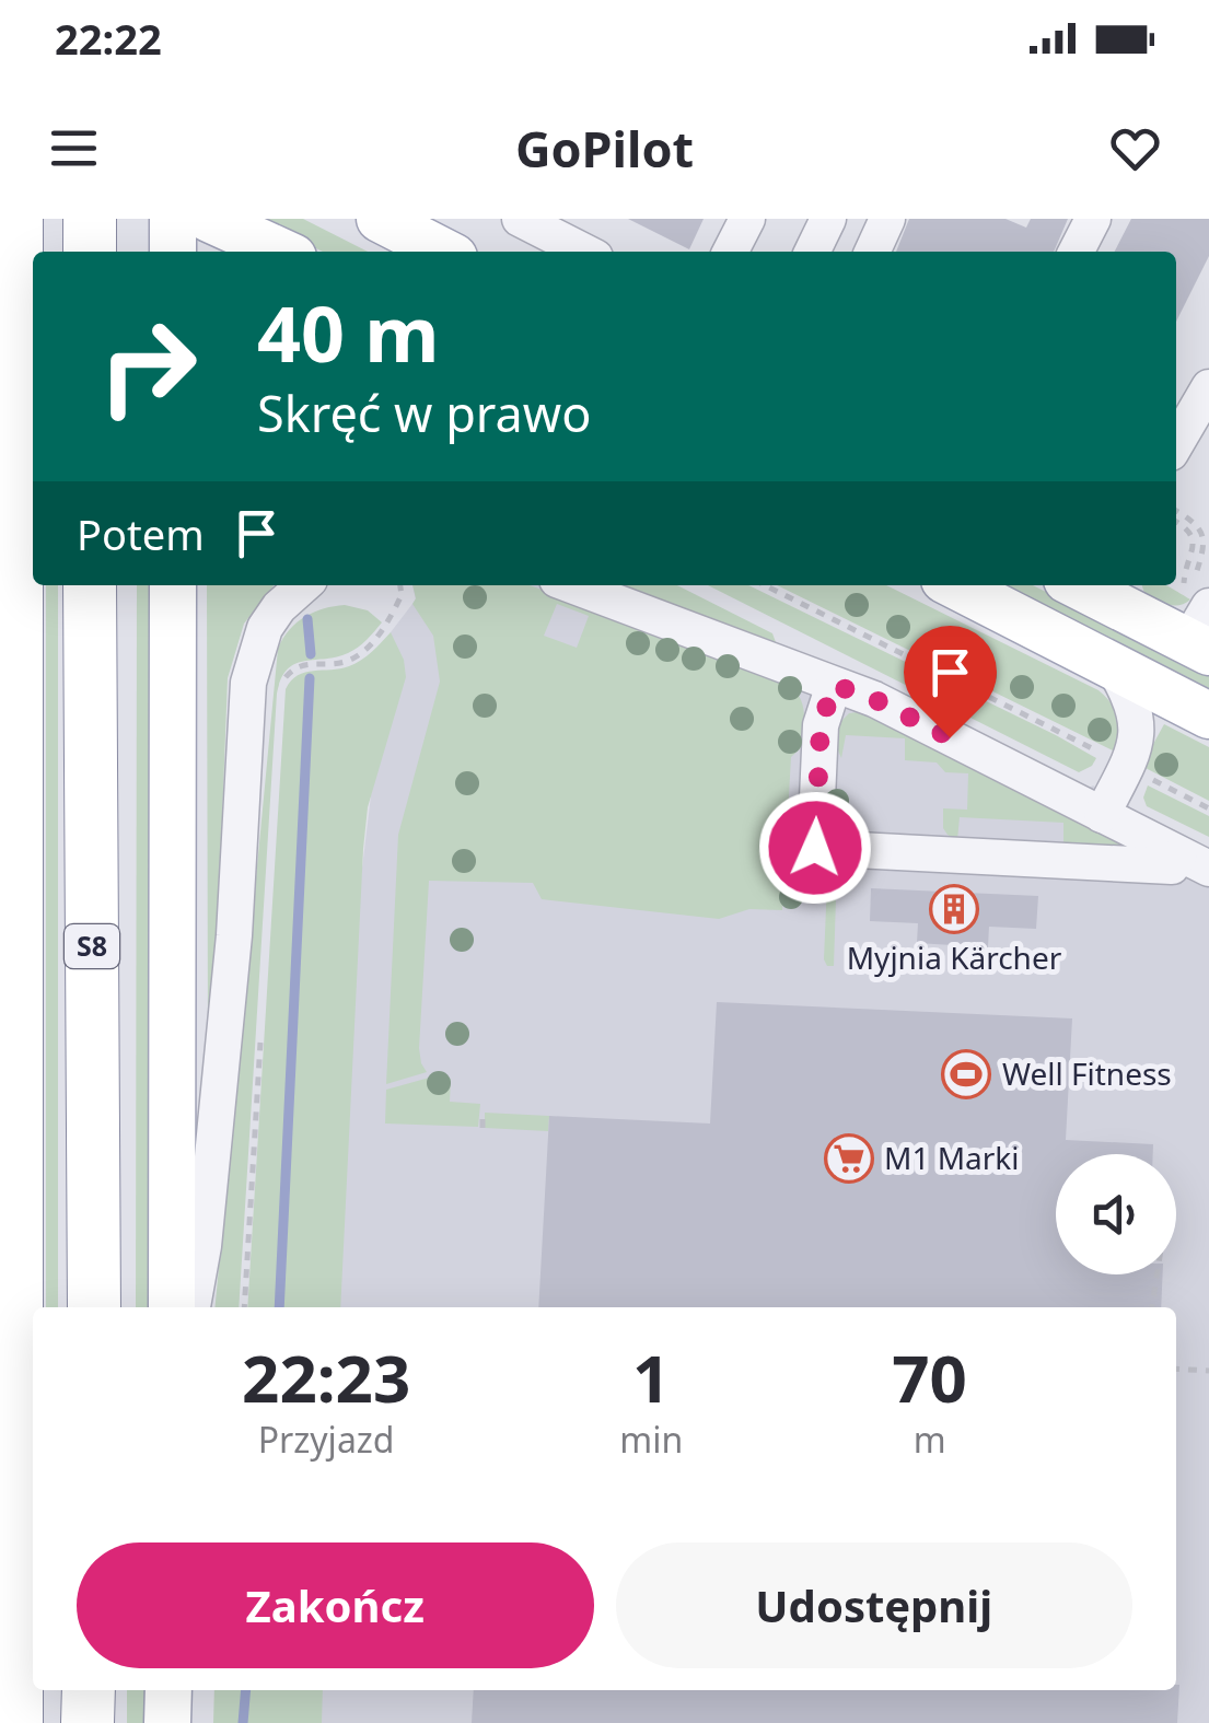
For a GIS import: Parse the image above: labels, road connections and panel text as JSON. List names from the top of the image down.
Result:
{
  "streets": {
    "highway": ["S8"]
  },
  "places": {
    "building": ["Myjnia Kärcher"],
    "sports": ["Well Fitness"],
    "supermarket": ["M1 Marki"]
  },
  "page": {
    "status": "22:22",
    "header": "GoPilot",
    "turn": ["40 m", "Skręć w prawo"],
    "then": "Potem",
    "eta": [
      "22:23",
      "Przyjazd",
      "1",
      "min",
      "70",
      "m"
    ],
    "buttons": ["Zakończ", "Udostępnij"]
  }
}
